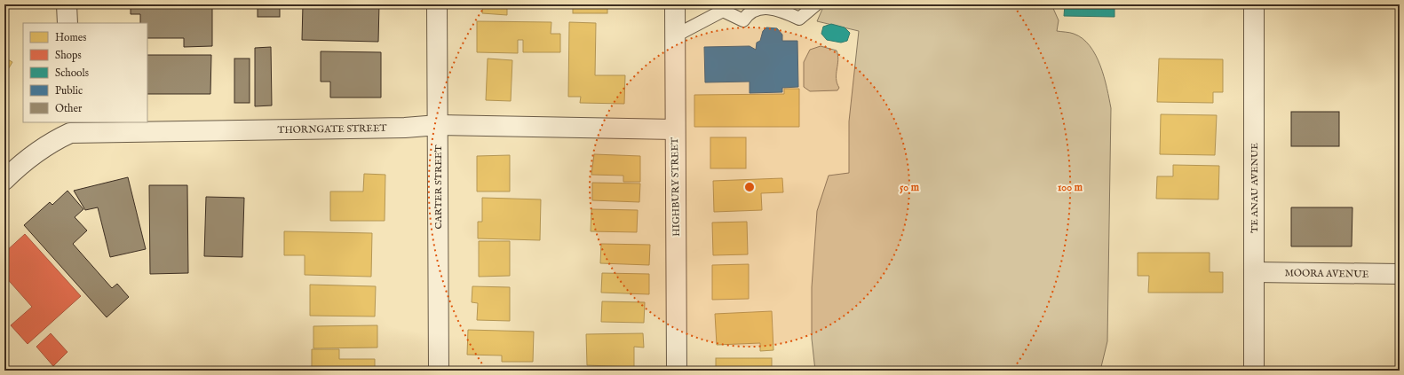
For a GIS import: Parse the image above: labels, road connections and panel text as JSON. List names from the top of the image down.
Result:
{
  "streets": {
    "street": [
      "THORNGATE STREET",
      "CARTER STREET",
      "HIGHBURY STREET",
      "TE ANAU AVENUE",
      "MOORA AVENUE"
    ]
  },
  "crossings": [
    ["THORNGATE STREET", "CARTER STREET"],
    ["THORNGATE STREET", "HIGHBURY STREET"],
    ["TE ANAU AVENUE", "MOORA AVENUE"]
  ],
  "legend": [
    "Homes",
    "Shops",
    "Schools",
    "Public",
    "Other"
  ],
  "rings": ["50 m", "100 m"]
}
